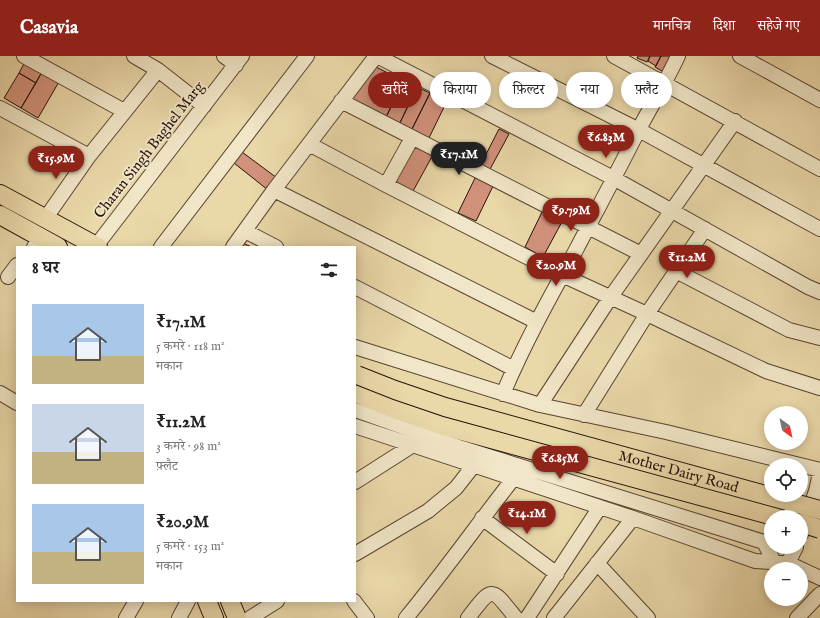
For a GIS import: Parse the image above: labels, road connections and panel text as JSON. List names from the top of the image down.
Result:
{
  "streets": {
    "main road": ["Mother Dairy Road"],
    "street": ["Charan Singh Baghel Marg"]
  },
  "north": "bottom right",
  "page": {
    "header": "Casavia",
    "nav": ["मानचित्र", "दिशा", "सहेजे गए"],
    "chip": [
      "खरीदें",
      "किराया",
      "फ़िल्टर",
      "नया",
      "फ़्लैट"
    ],
    "price": [
      "₹6.83M",
      "₹17.1M",
      "₹15.9M",
      "₹9.79M",
      "₹11.2M",
      "₹20.9M",
      "₹6.85M",
      "₹14.1M"
    ],
    "heading": "8 घर",
    "list": [
      {
        "name": "₹17.1M",
        "note": "5 कमरे · 118 m² · मकान"
      },
      {
        "name": "₹11.2M",
        "note": "3 कमरे · 98 m² · फ़्लैट"
      },
      {
        "name": "₹20.9M",
        "note": "5 कमरे · 153 m² · मकान"
      }
    ],
    "map_buttons": ["+", "−"]
  }
}
